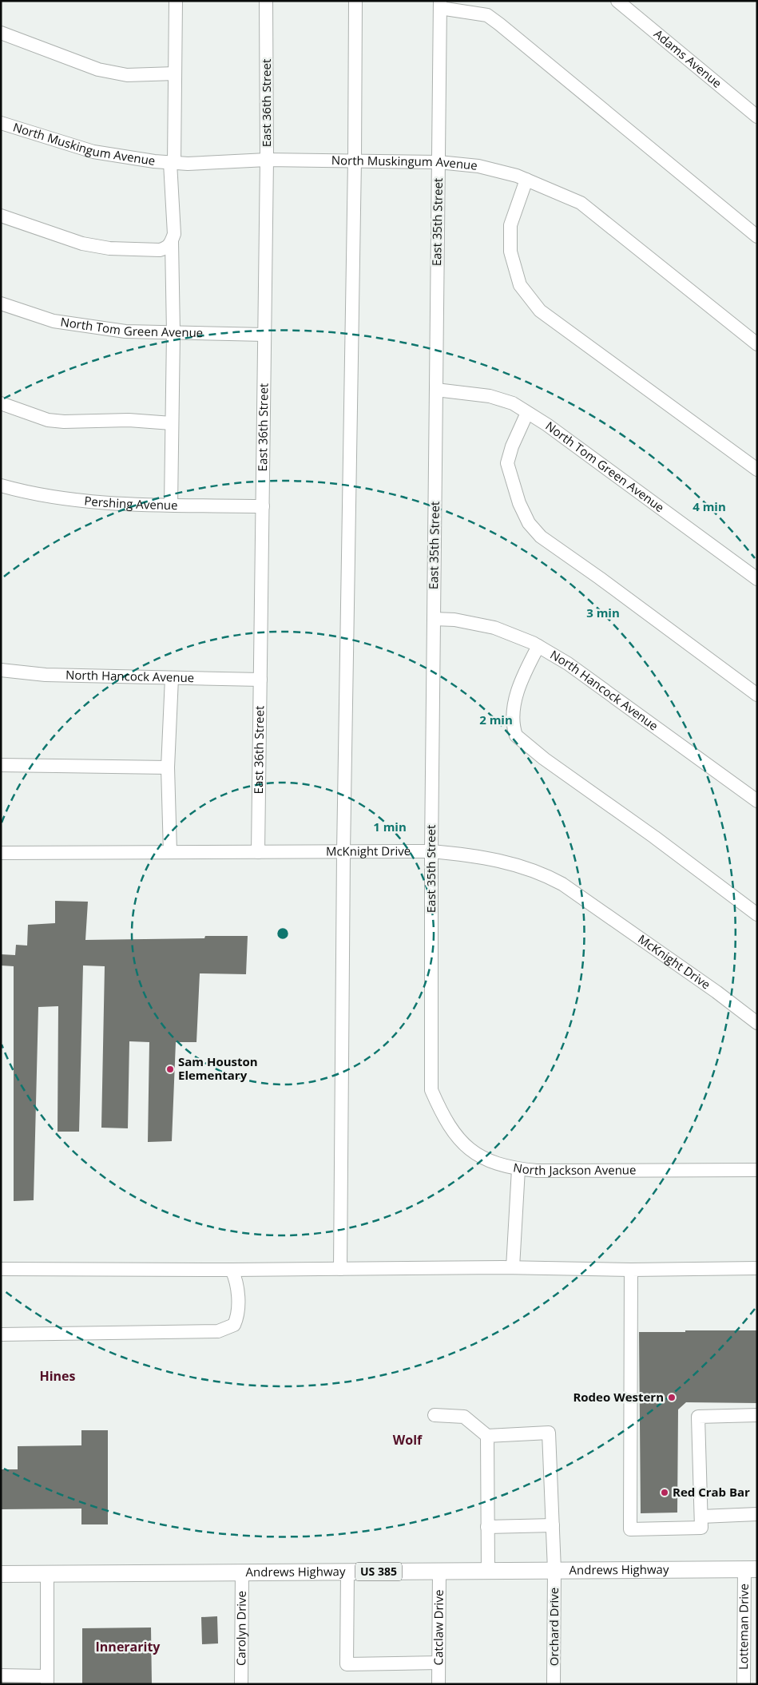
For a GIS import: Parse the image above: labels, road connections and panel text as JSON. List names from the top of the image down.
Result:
{
  "streets": {
    "main road": ["Andrews Highway", "US 385"],
    "street": [
      "Adams Avenue",
      "East 36th Street",
      "North Muskingum Avenue",
      "East 35th Street",
      "North Tom Green Avenue",
      "Pershing Avenue",
      "North Hancock Avenue",
      "McKnight Drive",
      "North Jackson Avenue",
      "Orchard Drive",
      "Lotteman Drive",
      "Catclaw Drive",
      "Carolyn Drive"
    ]
  },
  "crossings": [
    ["East 36th Street", "North Muskingum Avenue"],
    ["East 36th Street", "North Tom Green Avenue"],
    ["East 36th Street", "Pershing Avenue"],
    ["East 36th Street", "North Hancock Avenue"],
    ["East 36th Street", "McKnight Drive"],
    ["North Muskingum Avenue", "East 35th Street"],
    ["East 35th Street", "North Tom Green Avenue"],
    ["East 35th Street", "North Hancock Avenue"],
    ["East 35th Street", "McKnight Drive"],
    ["East 35th Street", "North Jackson Avenue"],
    ["Andrews Highway", "Orchard Drive"],
    ["Andrews Highway", "Lotteman Drive"],
    ["Andrews Highway", "Catclaw Drive"],
    ["Andrews Highway", "Carolyn Drive"]
  ],
  "districts": ["Hines", "Wolf", "Innerarity"],
  "places": ["Sam Houston Elementary", "Rodeo Western", "Red Crab Bar"],
  "rings": [
    "4 min",
    "3 min",
    "2 min",
    "1 min"
  ]
}
